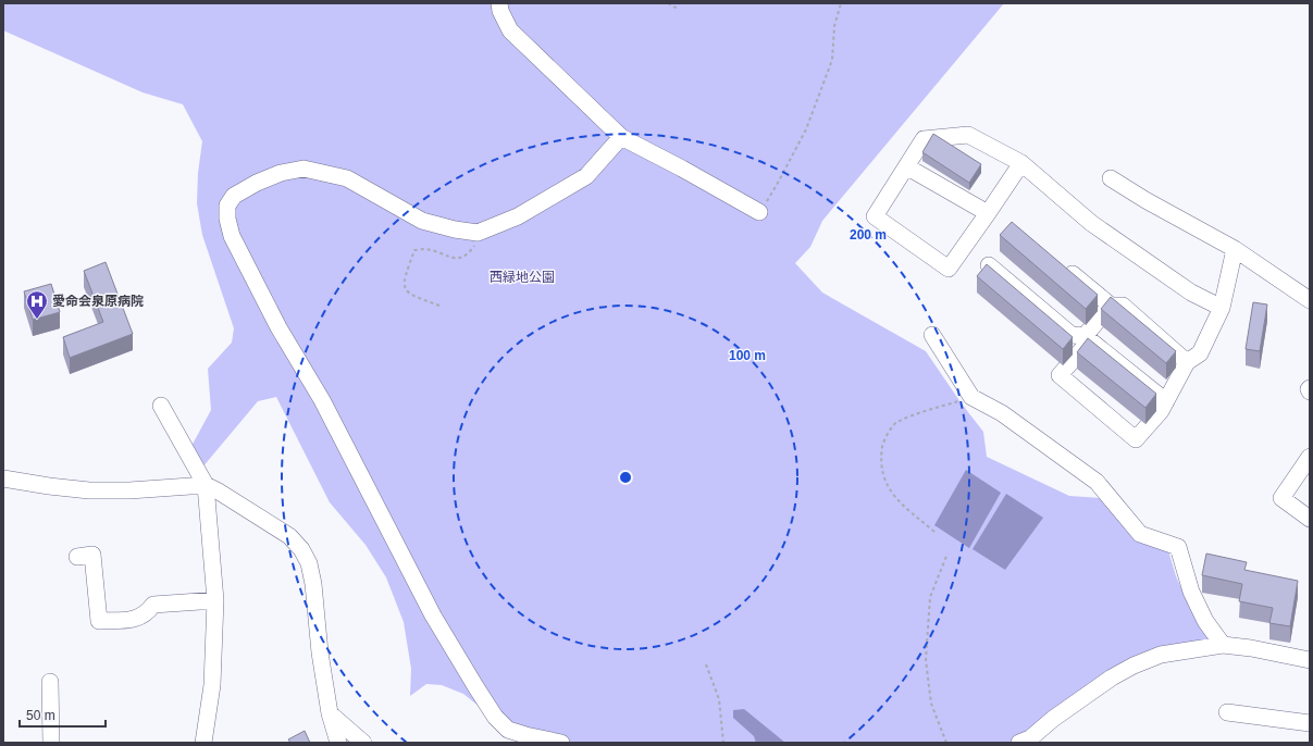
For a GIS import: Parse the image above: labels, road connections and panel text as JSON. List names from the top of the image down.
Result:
{
  "parks": ["西緑地公園"],
  "places": {
    "hospital": ["愛命会泉原病院"]
  },
  "scale_bar": "50 m",
  "rings": ["200 m", "100 m"]
}
